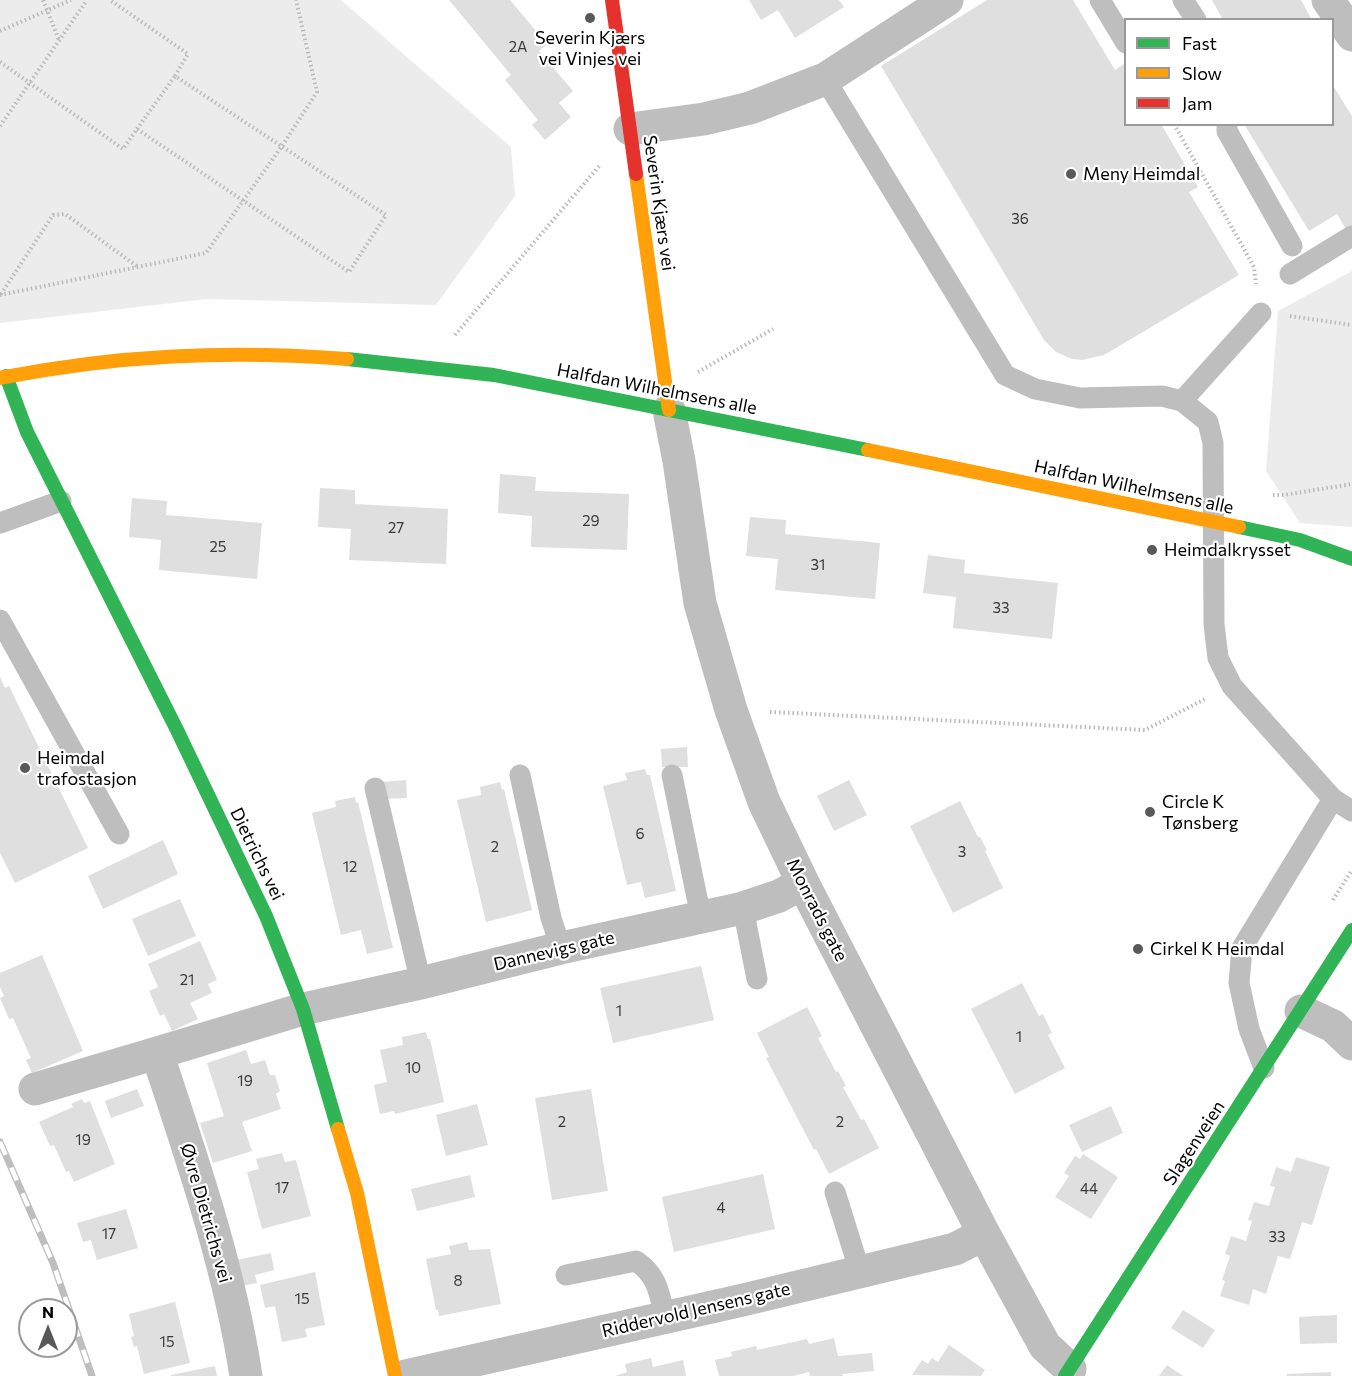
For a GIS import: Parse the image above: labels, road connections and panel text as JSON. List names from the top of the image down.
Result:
{
  "streets": {
    "main road": [
      "Severin Kjærs vei",
      "Halfdan Wilhelmsens alle",
      "Dietrichs vei",
      "Slagenveien"
    ],
    "street": [
      "Monrads gate",
      "Dannevigs gate",
      "Øvre Dietrichs vei",
      "Riddervold Jensens gate"
    ]
  },
  "crossings": [
    ["Severin Kjærs vei", "Halfdan Wilhelmsens alle"],
    ["Severin Kjærs vei", "Monrads gate"],
    ["Halfdan Wilhelmsens alle", "Dietrichs vei"],
    ["Halfdan Wilhelmsens alle", "Monrads gate"],
    ["Dietrichs vei", "Dannevigs gate"],
    ["Monrads gate", "Dannevigs gate"],
    ["Monrads gate", "Slagenveien"],
    ["Monrads gate", "Riddervold Jensens gate"]
  ],
  "places": [
    "Severin Kjærs vei Vinjes vei",
    "Meny Heimdal",
    "Heimdalkrysset",
    "Heimdal trafostasjon",
    "Circle K Tønsberg",
    "Cirkel K Heimdal"
  ],
  "house_numbers": [
    "2A",
    "36",
    "29",
    "27",
    "25",
    "31",
    "33",
    "6",
    "2",
    "3",
    "12",
    "21",
    "1",
    "1",
    "10",
    "19",
    "2",
    "2",
    "19",
    "17",
    "44",
    "4",
    "17",
    "33",
    "8",
    "15",
    "15"
  ],
  "legend": ["Fast", "Slow", "Jam"],
  "north": "top"
}
